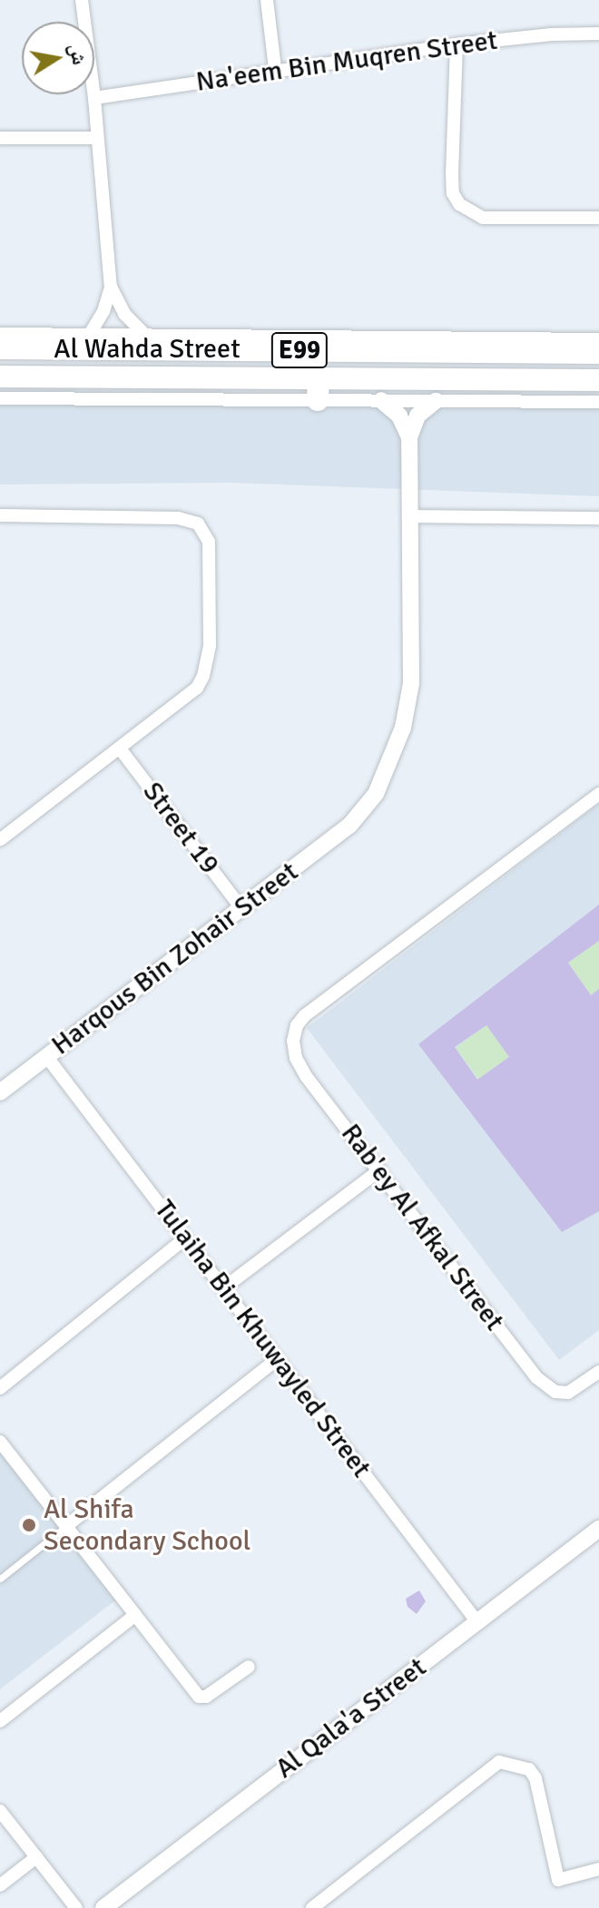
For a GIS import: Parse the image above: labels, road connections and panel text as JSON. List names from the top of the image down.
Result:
{
  "streets": {
    "main road": ["Al Wahda Street", "E99"],
    "street": [
      "Na'eem Bin Muqren Street",
      "Street 19",
      "Harqous Bin Zohair Street",
      "Rab'ey Al Afkal Street",
      "Tulaiha Bin Khuwayled Street",
      "Al Qala'a Street"
    ]
  },
  "crossings": [
    ["Street 19", "Harqous Bin Zohair Street"],
    ["Harqous Bin Zohair Street", "Tulaiha Bin Khuwayled Street"],
    ["Tulaiha Bin Khuwayled Street", "Al Qala'a Street"]
  ],
  "places": ["Al Shifa Secondary School"],
  "north": "right"
}
